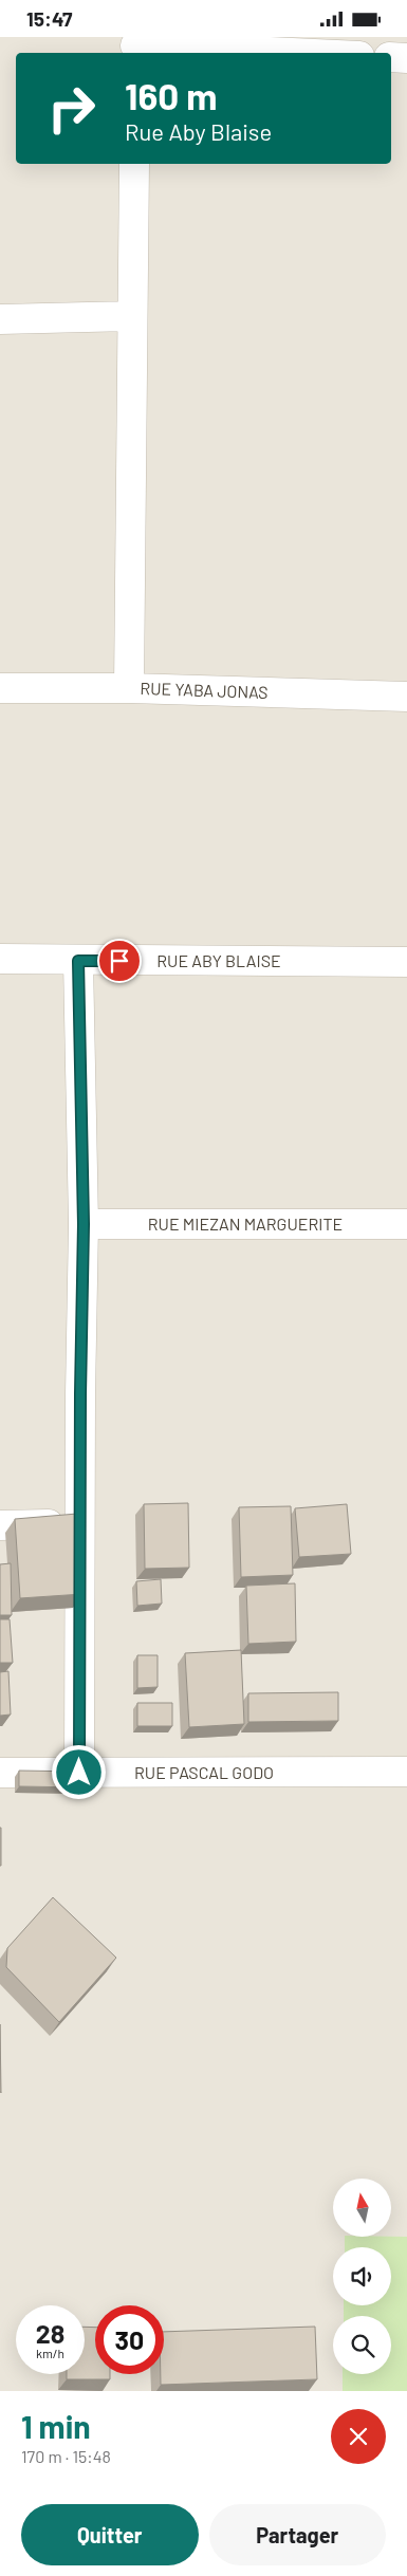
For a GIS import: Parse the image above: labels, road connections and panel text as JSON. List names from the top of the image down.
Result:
{
  "streets": {
    "street": [
      "RUE YABA JONAS",
      "RUE ABY BLAISE",
      "RUE MIEZAN MARGUERITE",
      "RUE PASCAL GODO"
    ]
  },
  "north": "top",
  "page": {
    "status": "15:47",
    "turn": ["160 m", "Rue Aby Blaise"],
    "speed": "28 km/h",
    "limit": "30",
    "heading": ["1 min", "170 m · 15:48"],
    "buttons": ["Quitter", "Partager"]
  }
}
